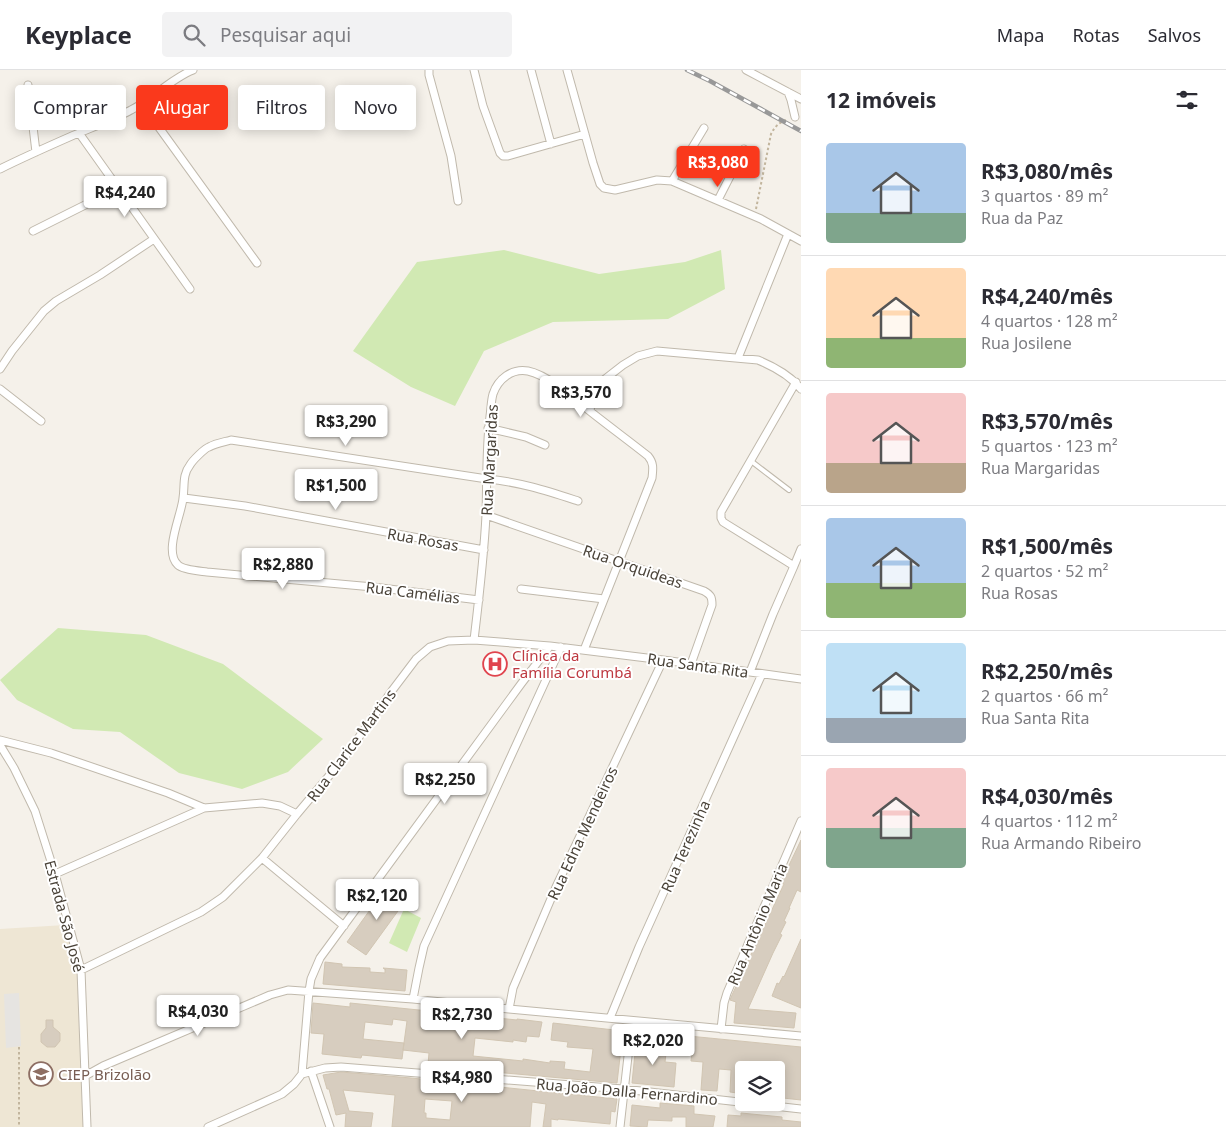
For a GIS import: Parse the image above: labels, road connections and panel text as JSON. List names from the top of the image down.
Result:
{
  "streets": {
    "street": [
      "Rua Margaridas",
      "Rua Rosas",
      "Rua Orquideas",
      "Rua Camélias",
      "Rua Santa Rita",
      "Rua Clarice Martins",
      "Rua Edna Mendeiros",
      "Rua Terezinha",
      "Estrada São José",
      "Rua Antônio Maria",
      "Rua João Dalla Fernardino"
    ]
  },
  "crossings": [
    ["Rua Margaridas", "Rua Rosas"],
    ["Rua Margaridas", "Rua Orquideas"],
    ["Rua Margaridas", "Rua Camélias"],
    ["Rua Margaridas", "Rua Clarice Martins"],
    ["Rua Rosas", "Rua Camélias"],
    ["Rua Orquideas", "Rua Santa Rita"],
    ["Rua Santa Rita", "Rua Clarice Martins"],
    ["Rua Santa Rita", "Rua Edna Mendeiros"],
    ["Rua Santa Rita", "Rua Terezinha"]
  ],
  "places": {
    "hospital": ["Clínica da Família Corumbá"],
    "school or university": ["CIEP Brizolão"]
  },
  "page": {
    "header": "Keyplace",
    "search": "Pesquisar aqui",
    "nav": ["Mapa", "Rotas", "Salvos"],
    "heading": "12 imóveis",
    "chip": [
      "Comprar",
      "Alugar",
      "Filtros",
      "Novo"
    ],
    "list": [
      {
        "name": "R$3,080/mês",
        "note": "3 quartos · 89 m² · Rua da Paz"
      },
      {
        "name": "R$4,240/mês",
        "note": "4 quartos · 128 m² · Rua Josilene"
      },
      {
        "name": "R$3,570/mês",
        "note": "5 quartos · 123 m² · Rua Margaridas"
      },
      {
        "name": "R$1,500/mês",
        "note": "2 quartos · 52 m² · Rua Rosas"
      },
      {
        "name": "R$2,250/mês",
        "note": "2 quartos · 66 m² · Rua Santa Rita"
      },
      {
        "name": "R$4,030/mês",
        "note": "4 quartos · 112 m² · Rua Armando Ribeiro"
      }
    ],
    "price": [
      "R$3,080",
      "R$4,240",
      "R$3,570",
      "R$3,290",
      "R$1,500",
      "R$2,880",
      "R$2,250",
      "R$2,120",
      "R$4,030",
      "R$2,730",
      "R$2,020",
      "R$4,980"
    ]
  }
}
